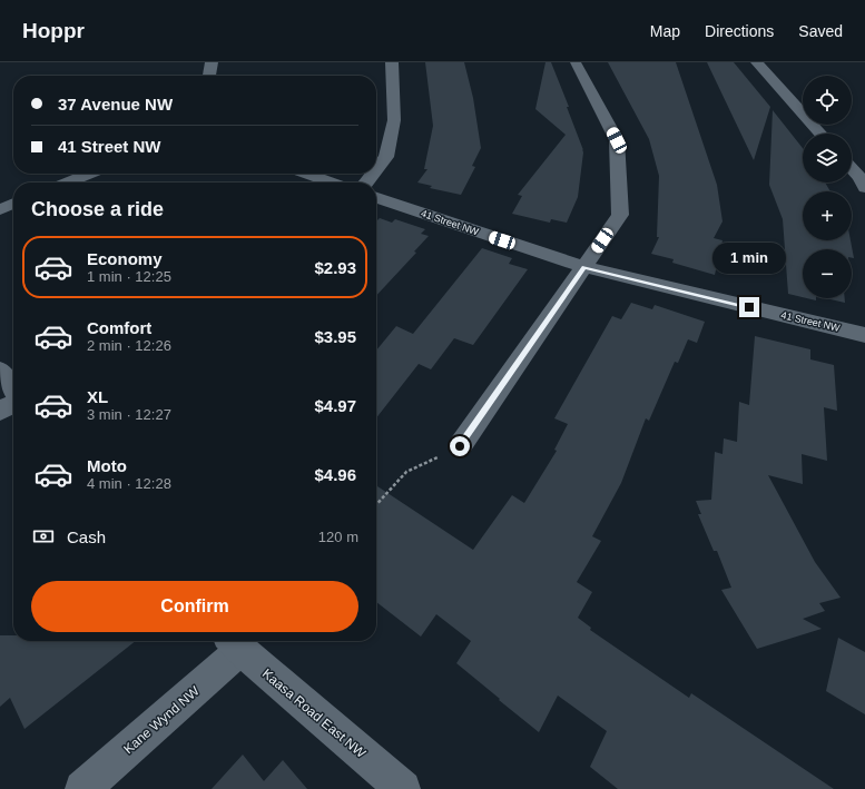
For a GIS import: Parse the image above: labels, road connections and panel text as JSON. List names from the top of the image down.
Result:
{
  "streets": {
    "street": ["41 Street NW", "Kaasa Road East NW", "Kane Wynd NW"]
  },
  "crossings": [
    ["Kaasa Road East NW", "Kane Wynd NW"]
  ],
  "page": {
    "header": "Hoppr",
    "nav": ["Map", "Directions", "Saved"],
    "map_buttons": ["+", "−"],
    "banner": ["37 Avenue NW", "41 Street NW"],
    "heading": "Choose a ride",
    "list": [
      {
        "name": "Economy",
        "note": "1 min · 12:25",
        "value": "$2.93"
      },
      {
        "name": "Comfort",
        "note": "2 min · 12:26",
        "value": "$3.95"
      },
      {
        "name": "XL",
        "note": "3 min · 12:27",
        "value": "$4.97"
      },
      {
        "name": "Moto",
        "note": "4 min · 12:28",
        "value": "$4.96"
      }
    ],
    "bubble": "1 min",
    "pay": ["Cash", "120 m"],
    "buttons": "Confirm"
  }
}
